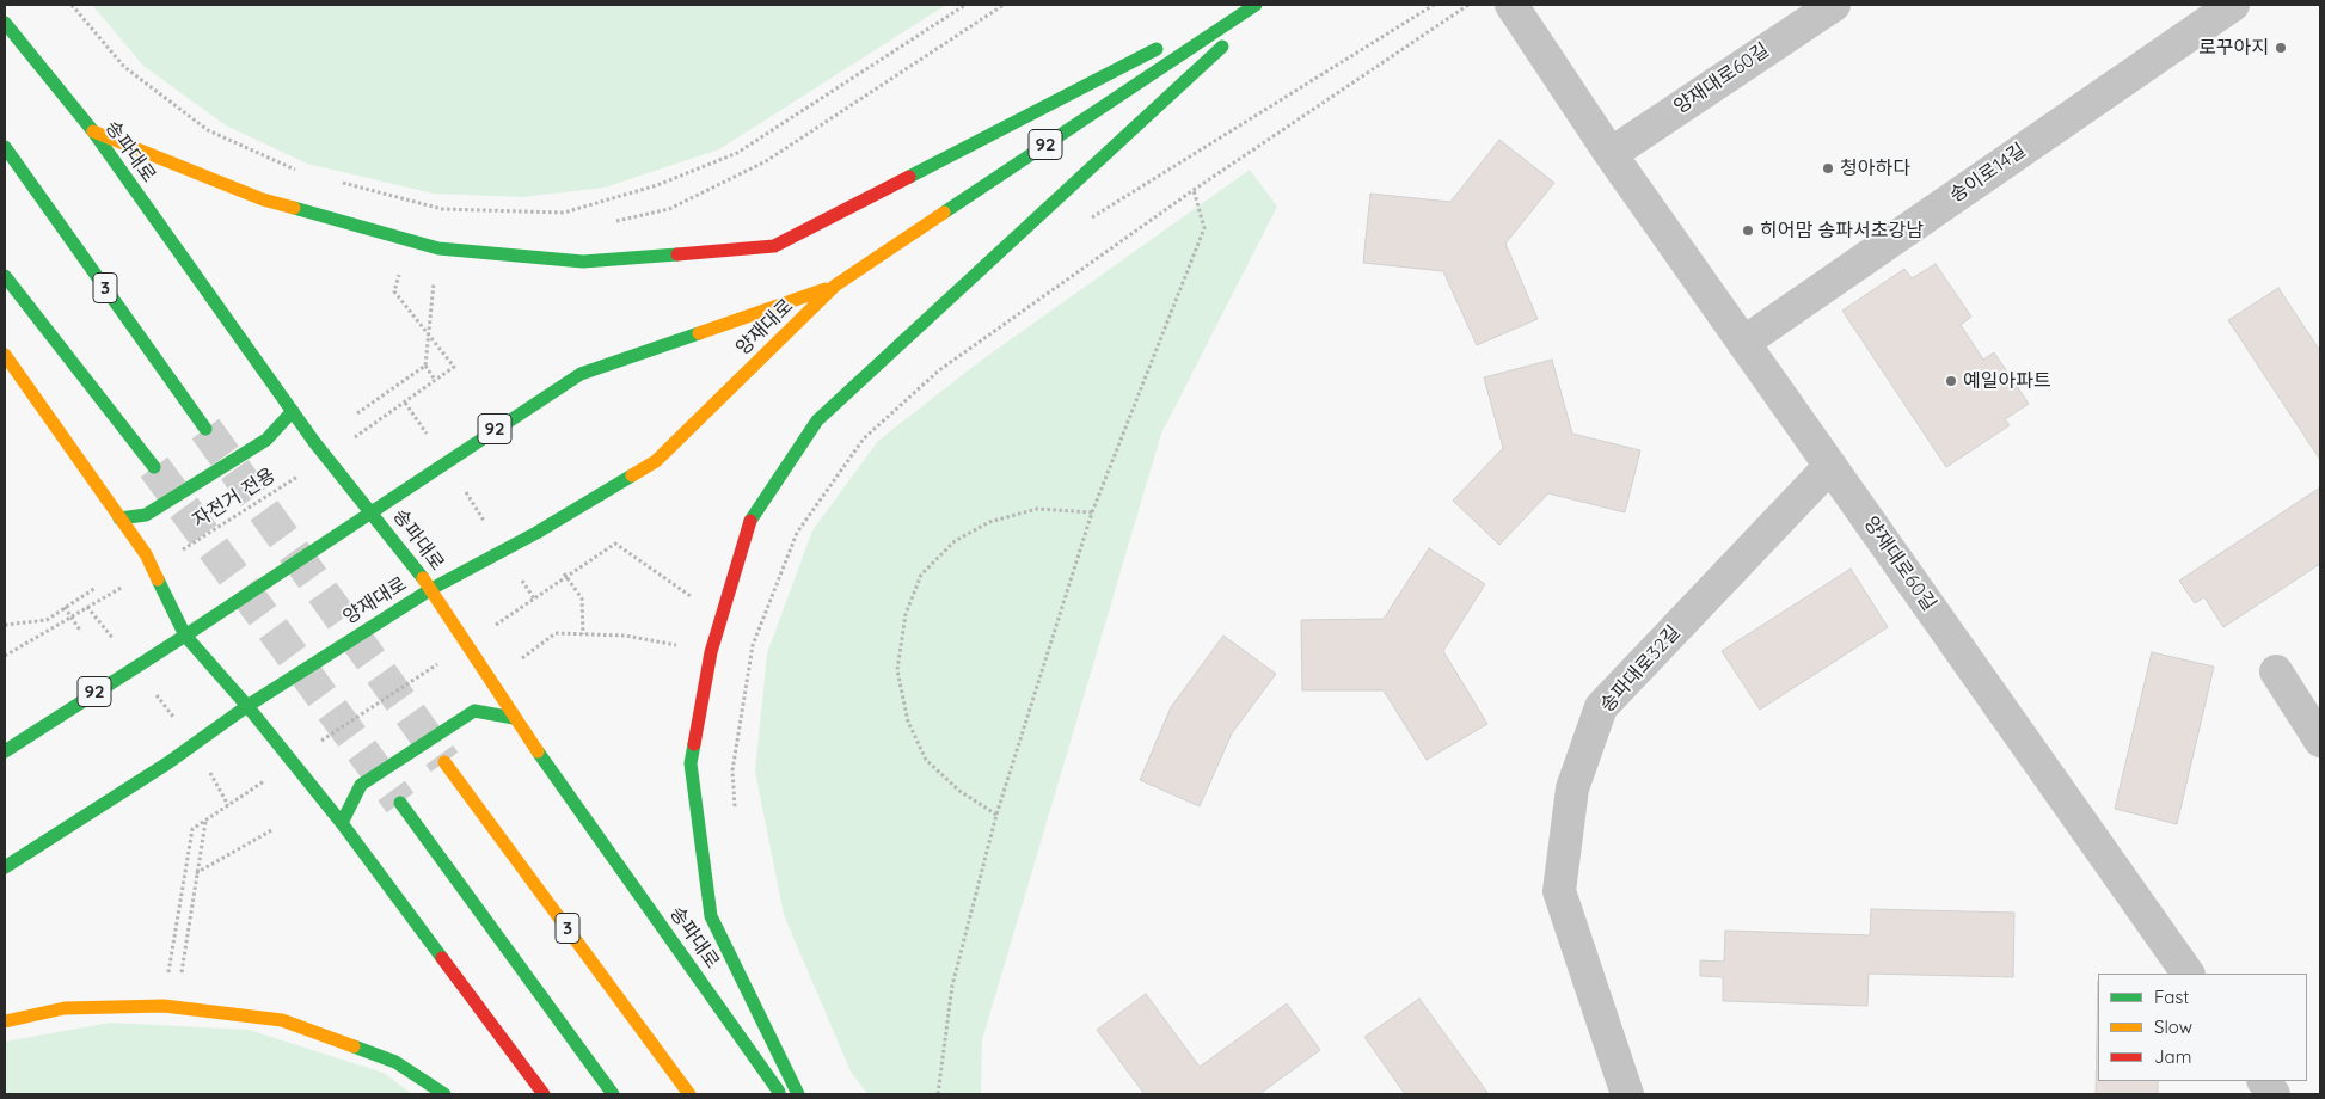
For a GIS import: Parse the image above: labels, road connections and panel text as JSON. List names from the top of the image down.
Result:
{
  "streets": {
    "main road": [
      "92",
      "송파대로",
      "3",
      "양재대로"
    ],
    "street": ["양재대로60길", "송이로14길", "송파대로32길"],
    "path": ["자전거 전용"]
  },
  "crossings": [
    ["양재대로60길", "송이로14길"],
    ["양재대로60길", "송파대로32길"],
    ["송파대로", "양재대로"],
    ["송파대로", "자전거 전용"]
  ],
  "places": [
    "로꾸아지",
    "청아하다",
    "히어맘 송파서초강남",
    "예일아파트"
  ],
  "legend": ["Fast", "Slow", "Jam"]
}
